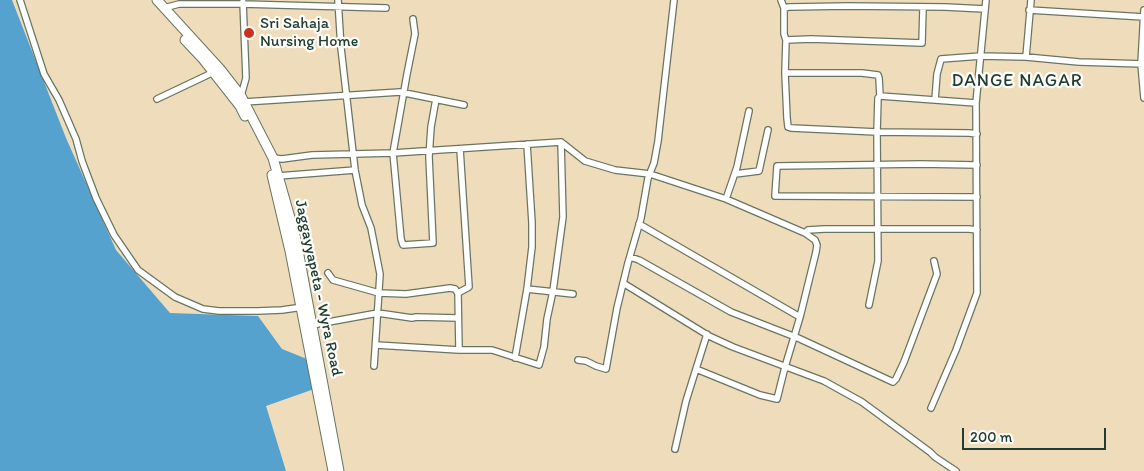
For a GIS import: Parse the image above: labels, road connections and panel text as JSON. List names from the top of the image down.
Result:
{
  "streets": {
    "main road": ["Jaggayyapeta - Wyra Road"]
  },
  "districts": ["DANGE NAGAR"],
  "places": ["Sri Sahaja Nursing Home"],
  "scale_bar": "200 m"
}
